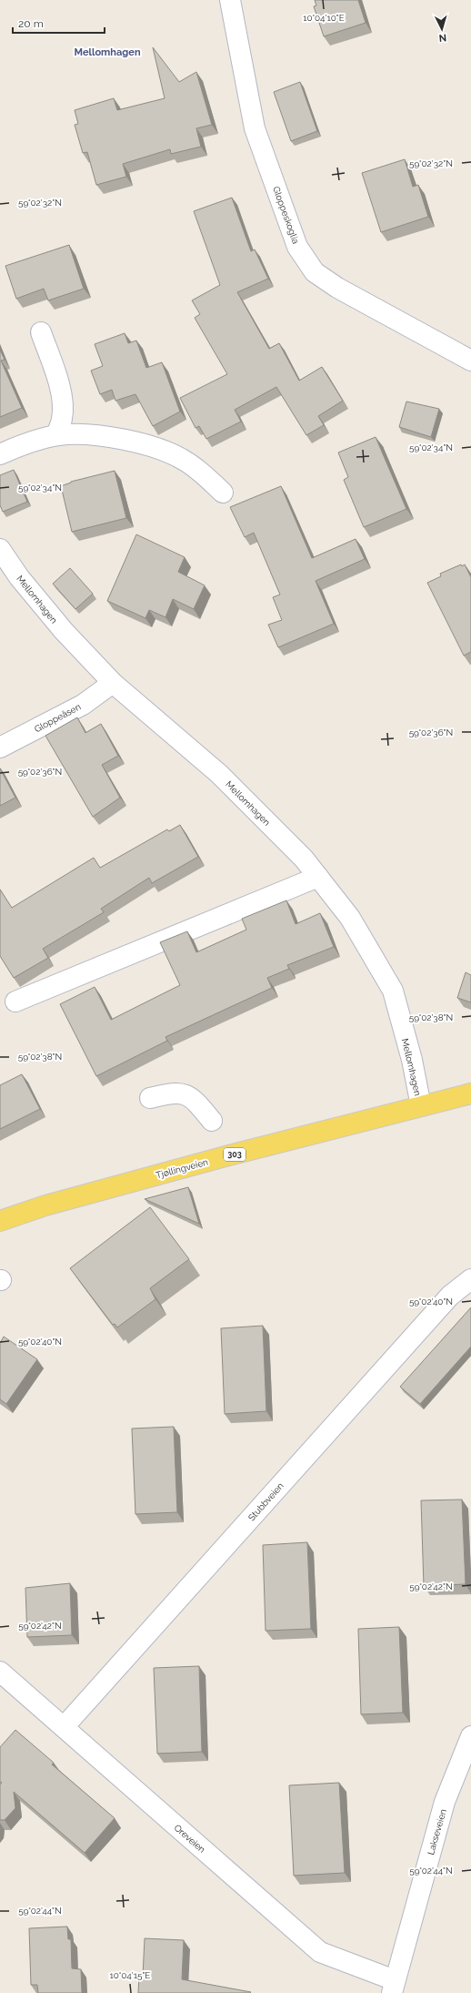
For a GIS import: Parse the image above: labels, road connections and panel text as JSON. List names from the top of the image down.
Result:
{
  "streets": {
    "main road": ["303", "Tjøllingveien"],
    "street": [
      "Gloppeskoglia",
      "Mellomhagen",
      "Gloppeåsen",
      "Stubbveien",
      "Lakseveien",
      "Oreveien"
    ]
  },
  "crossings": [
    ["Mellomhagen", "Gloppeåsen"],
    ["Mellomhagen", "Tjøllingveien"],
    ["Stubbveien", "Oreveien"],
    ["Lakseveien", "Oreveien"]
  ],
  "districts": ["Mellomhagen"],
  "scale_bar": "20 m",
  "north": "bottom",
  "coordinates": [
    "10°04'10\"E",
    "59°02'32\"N",
    "59°02'34\"N",
    "59°02'36\"N",
    "59°02'38\"N",
    "59°02'40\"N",
    "59°02'42\"N",
    "59°02'44\"N",
    "10°04'15\"E"
  ]
}
